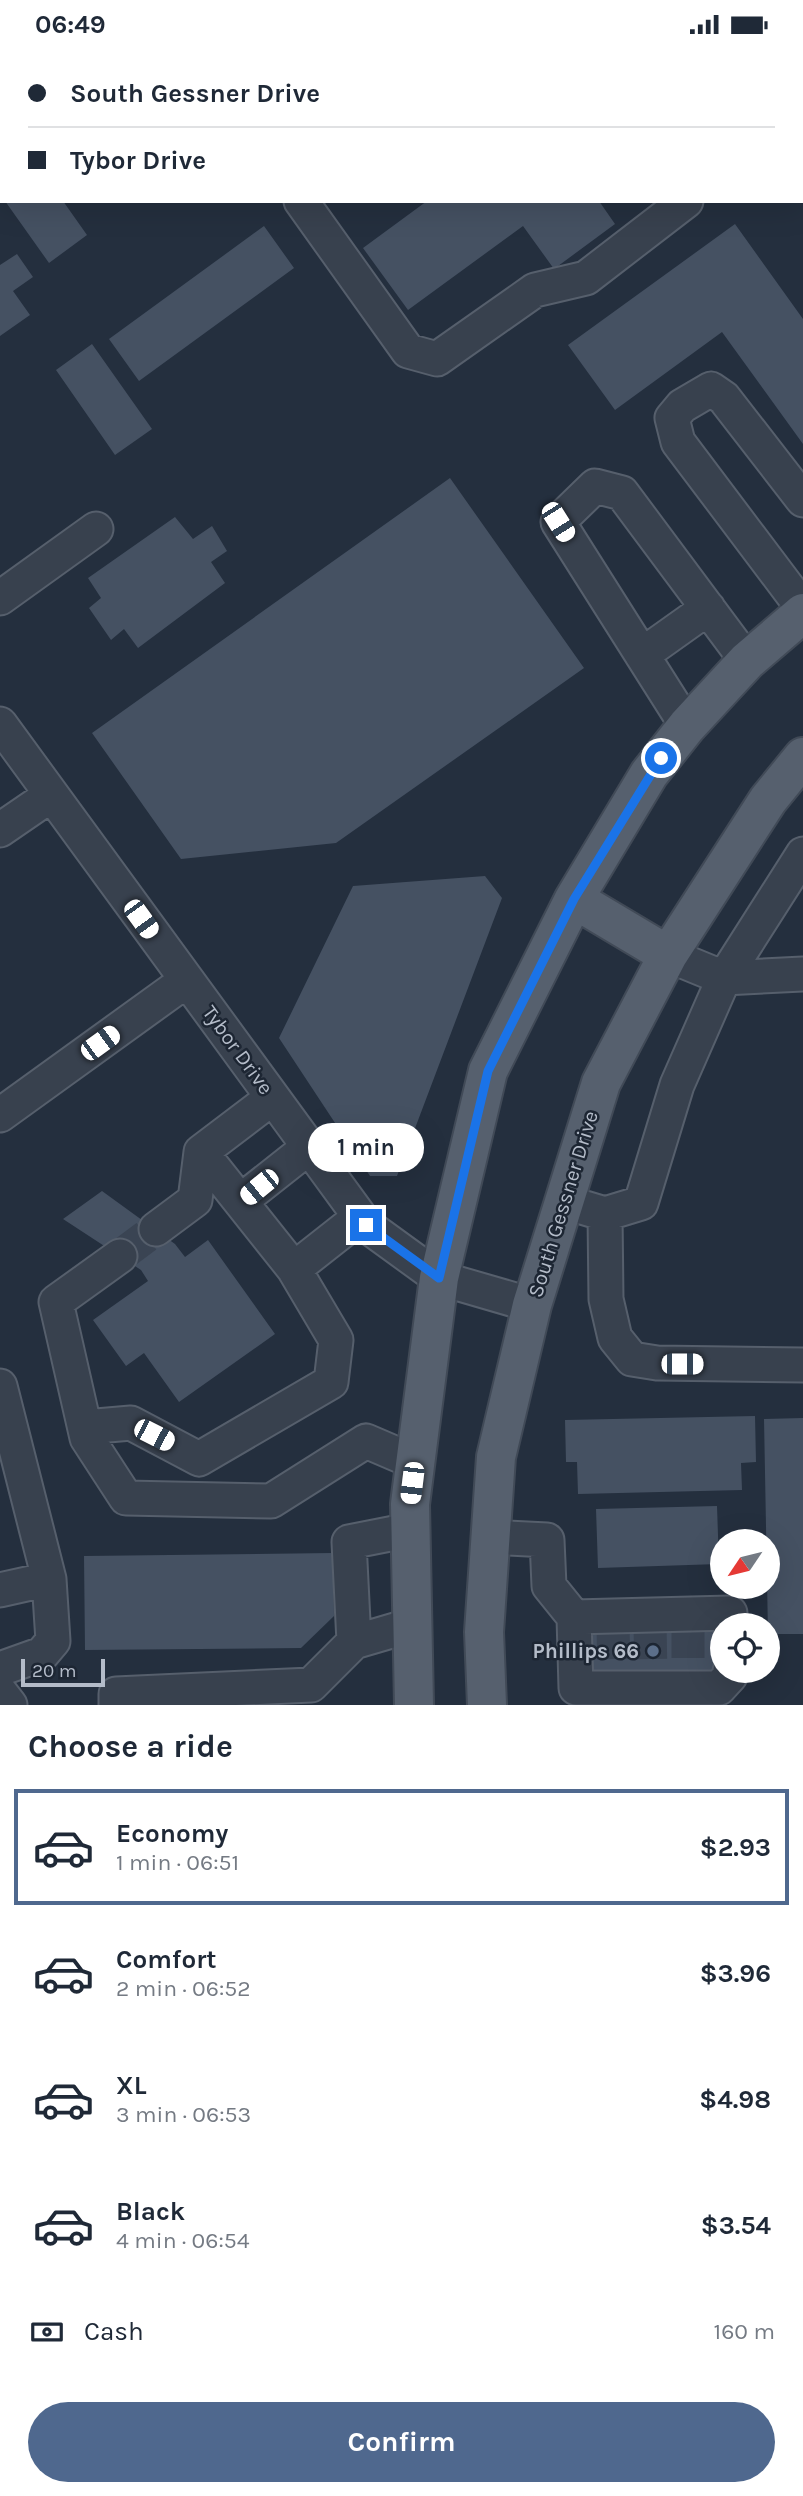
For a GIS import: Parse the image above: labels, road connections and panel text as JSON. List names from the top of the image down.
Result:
{
  "streets": {
    "main road": ["South Gessner Drive"],
    "street": ["Tybor Drive"]
  },
  "crossings": [
    ["Tybor Drive", "South Gessner Drive"]
  ],
  "places": ["Phillips 66"],
  "scale_bar": "20 m",
  "north": "bottom left",
  "page": {
    "status": "06:49",
    "banner": ["South Gessner Drive", "Tybor Drive"],
    "bubble": "1 min",
    "scale": "20 m",
    "heading": "Choose a ride",
    "list": [
      {
        "name": "Economy",
        "note": "1 min · 06:51",
        "value": "$2.93"
      },
      {
        "name": "Comfort",
        "note": "2 min · 06:52",
        "value": "$3.96"
      },
      {
        "name": "XL",
        "note": "3 min · 06:53",
        "value": "$4.98"
      },
      {
        "name": "Black",
        "note": "4 min · 06:54",
        "value": "$3.54"
      }
    ],
    "pay": ["Cash", "160 m"],
    "buttons": "Confirm"
  }
}
